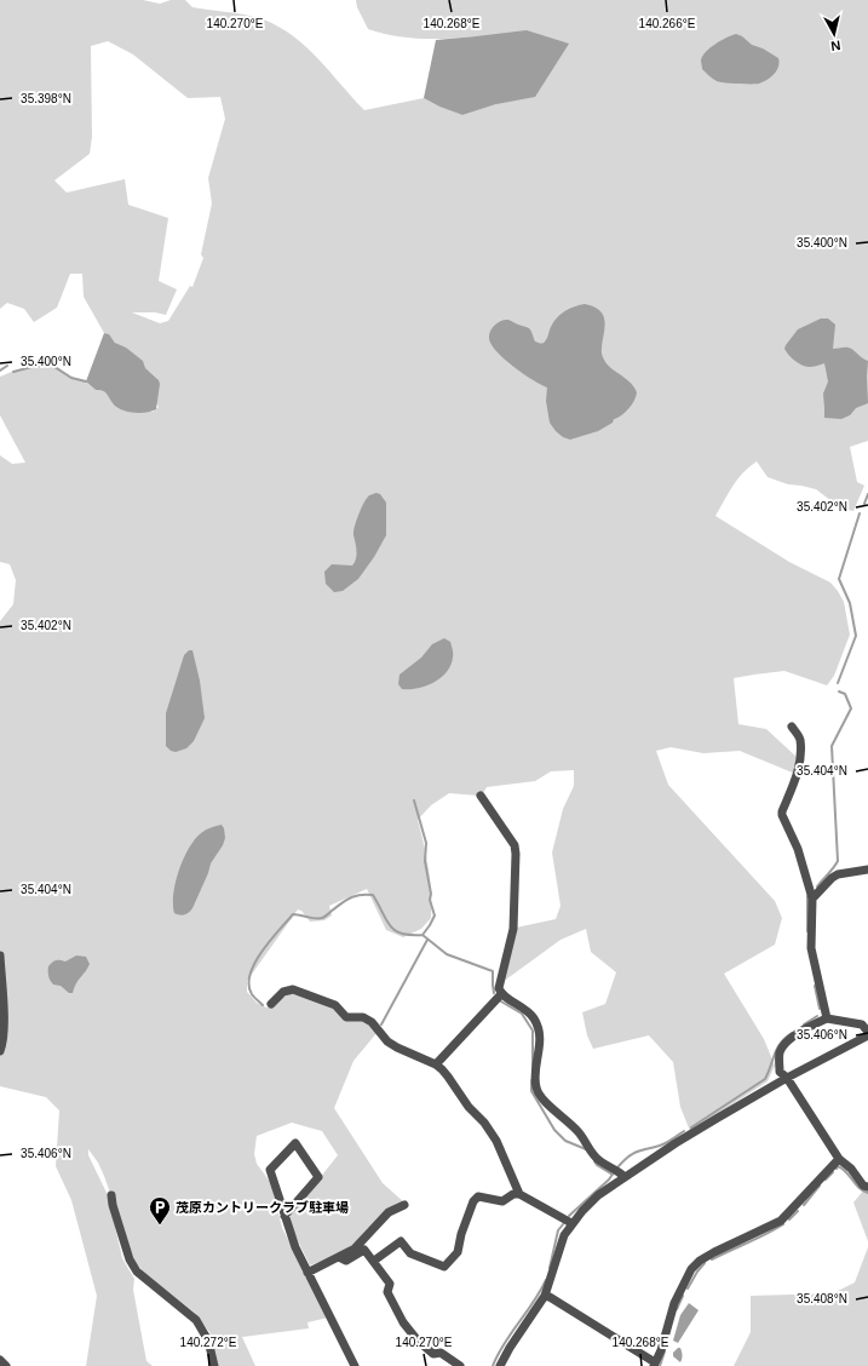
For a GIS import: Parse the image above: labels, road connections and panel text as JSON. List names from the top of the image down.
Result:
{
  "places": {
    "parking": ["茂原カントリークラブ駐車場"]
  },
  "north": "bottom",
  "coordinates": [
    "140.270°E",
    "140.268°E",
    "140.266°E",
    "35.398°N",
    "35.400°N",
    "35.402°N",
    "35.404°N",
    "35.406°N",
    "35.408°N",
    "140.272°E"
  ]
}
